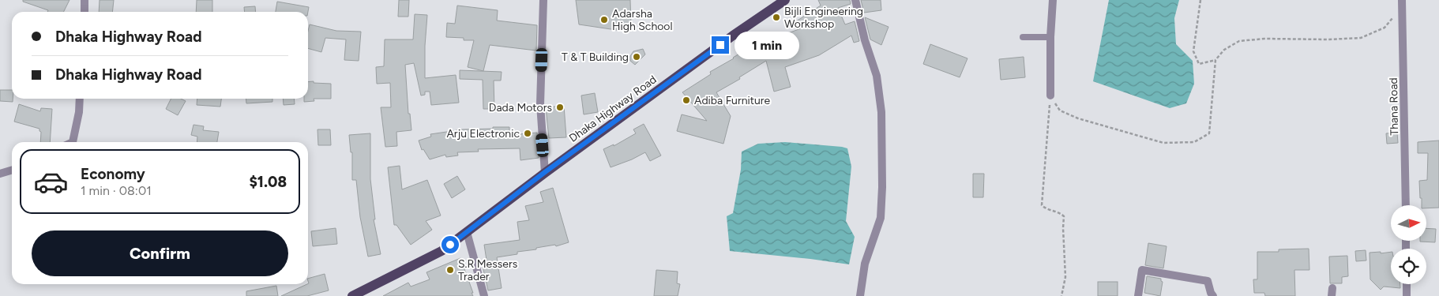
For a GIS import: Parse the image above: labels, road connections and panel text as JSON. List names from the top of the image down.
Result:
{
  "streets": {
    "main road": ["Dhaka Highway Road"],
    "street": ["Thana Road"]
  },
  "places": [
    "Bijli Engineering Workshop",
    "Adarsha High School",
    "T & T Building",
    "Adiba Furniture",
    "Dada Motors",
    "Arju Electronic",
    "S.R Messers Trader"
  ],
  "north": "right",
  "page": {
    "banner": ["Dhaka Highway Road", "Dhaka Highway Road"],
    "bubble": "1 min",
    "list": [
      {
        "name": "Economy",
        "note": "1 min · 08:01",
        "value": "$1.08"
      }
    ],
    "buttons": "Confirm"
  }
}
